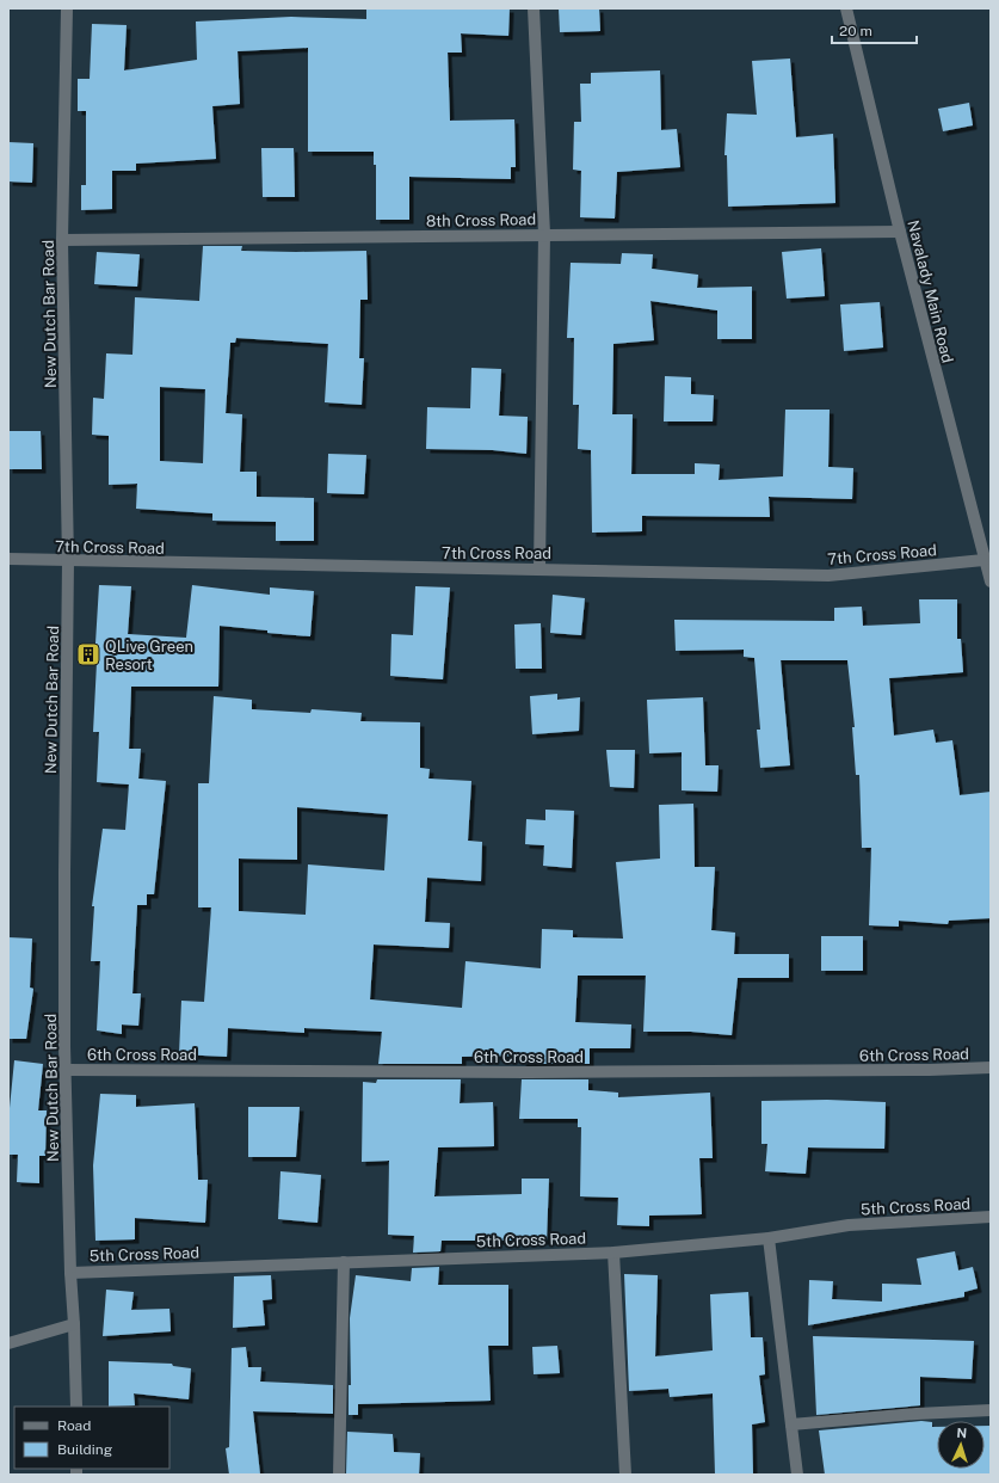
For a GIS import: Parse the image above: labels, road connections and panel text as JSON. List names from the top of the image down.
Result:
{
  "streets": {
    "street": [
      "8th Cross Road",
      "Navalady Main Road",
      "New Dutch Bar Road",
      "7th Cross Road",
      "6th Cross Road",
      "5th Cross Road"
    ]
  },
  "crossings": [
    ["8th Cross Road", "Navalady Main Road"],
    ["8th Cross Road", "New Dutch Bar Road"],
    ["Navalady Main Road", "7th Cross Road"],
    ["New Dutch Bar Road", "7th Cross Road"],
    ["New Dutch Bar Road", "6th Cross Road"],
    ["New Dutch Bar Road", "5th Cross Road"]
  ],
  "places": {
    "building": ["QLive Green Resort"]
  },
  "legend": ["Road", "Building"],
  "scale_bar": "20 m",
  "north": "top"
}
